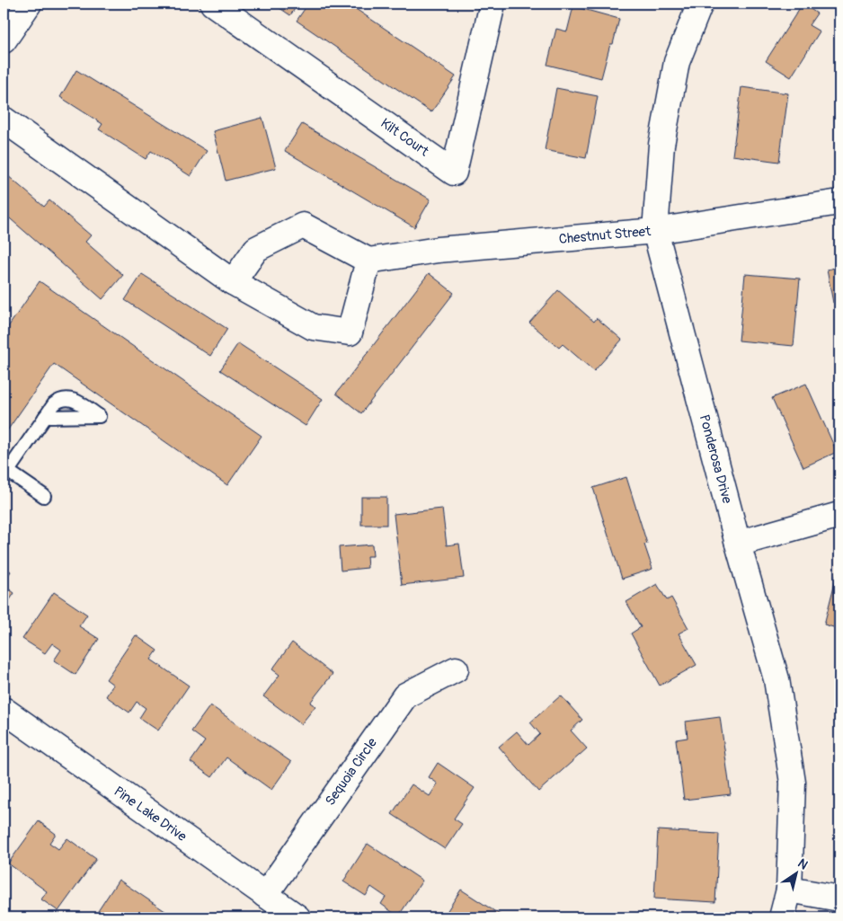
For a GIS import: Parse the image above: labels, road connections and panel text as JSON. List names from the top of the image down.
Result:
{
  "streets": {
    "street": [
      "Kilt Court",
      "Chestnut Street",
      "Ponderosa Drive",
      "Sequoia Circle",
      "Pine Lake Drive"
    ]
  },
  "crossings": [
    ["Chestnut Street", "Ponderosa Drive"],
    ["Sequoia Circle", "Pine Lake Drive"]
  ],
  "north": "top right"
}
